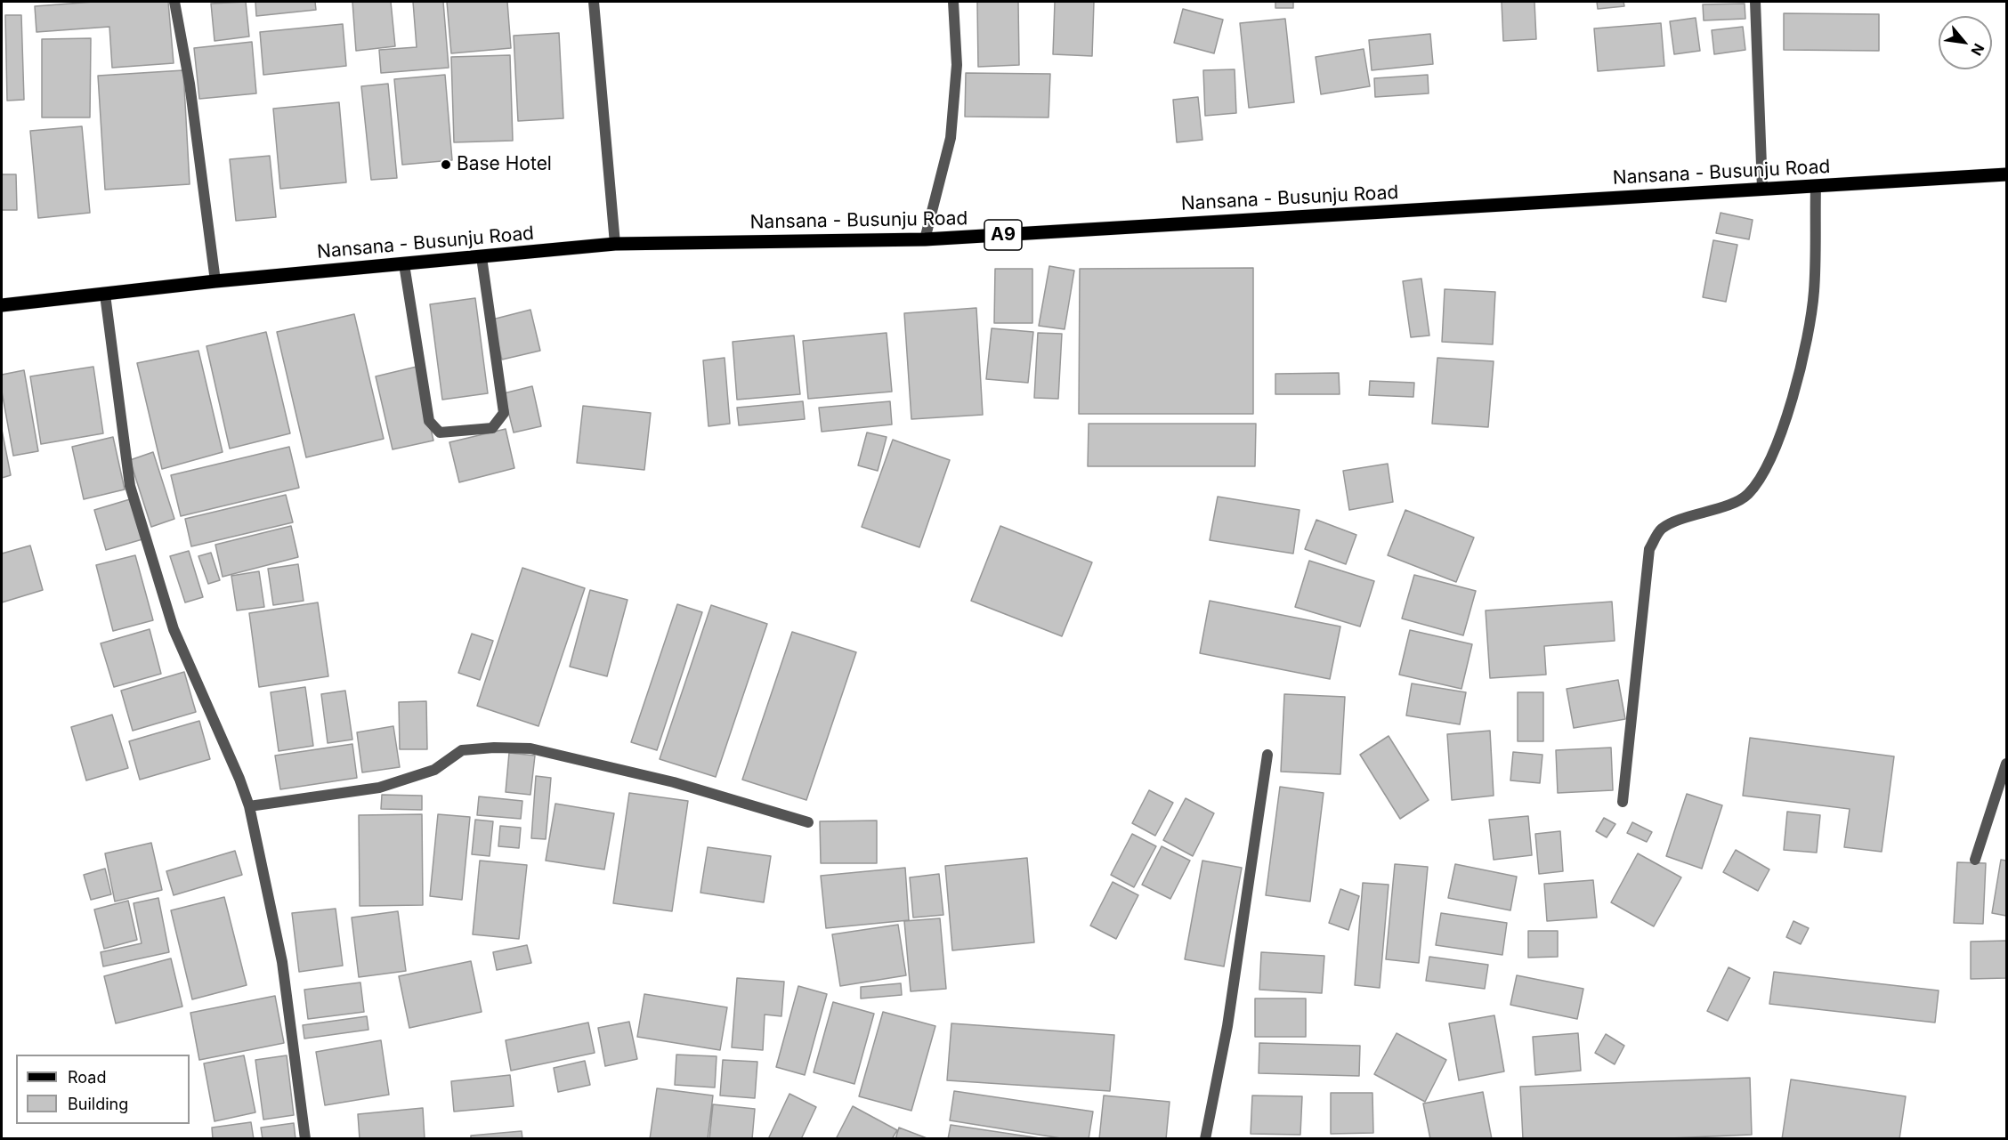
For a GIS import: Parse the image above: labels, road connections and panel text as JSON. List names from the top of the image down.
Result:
{
  "streets": {
    "main road": ["Nansana - Busunju Road", "A9"]
  },
  "places": ["Base Hotel"],
  "legend": ["Road", "Building"],
  "north": "bottom right"
}
